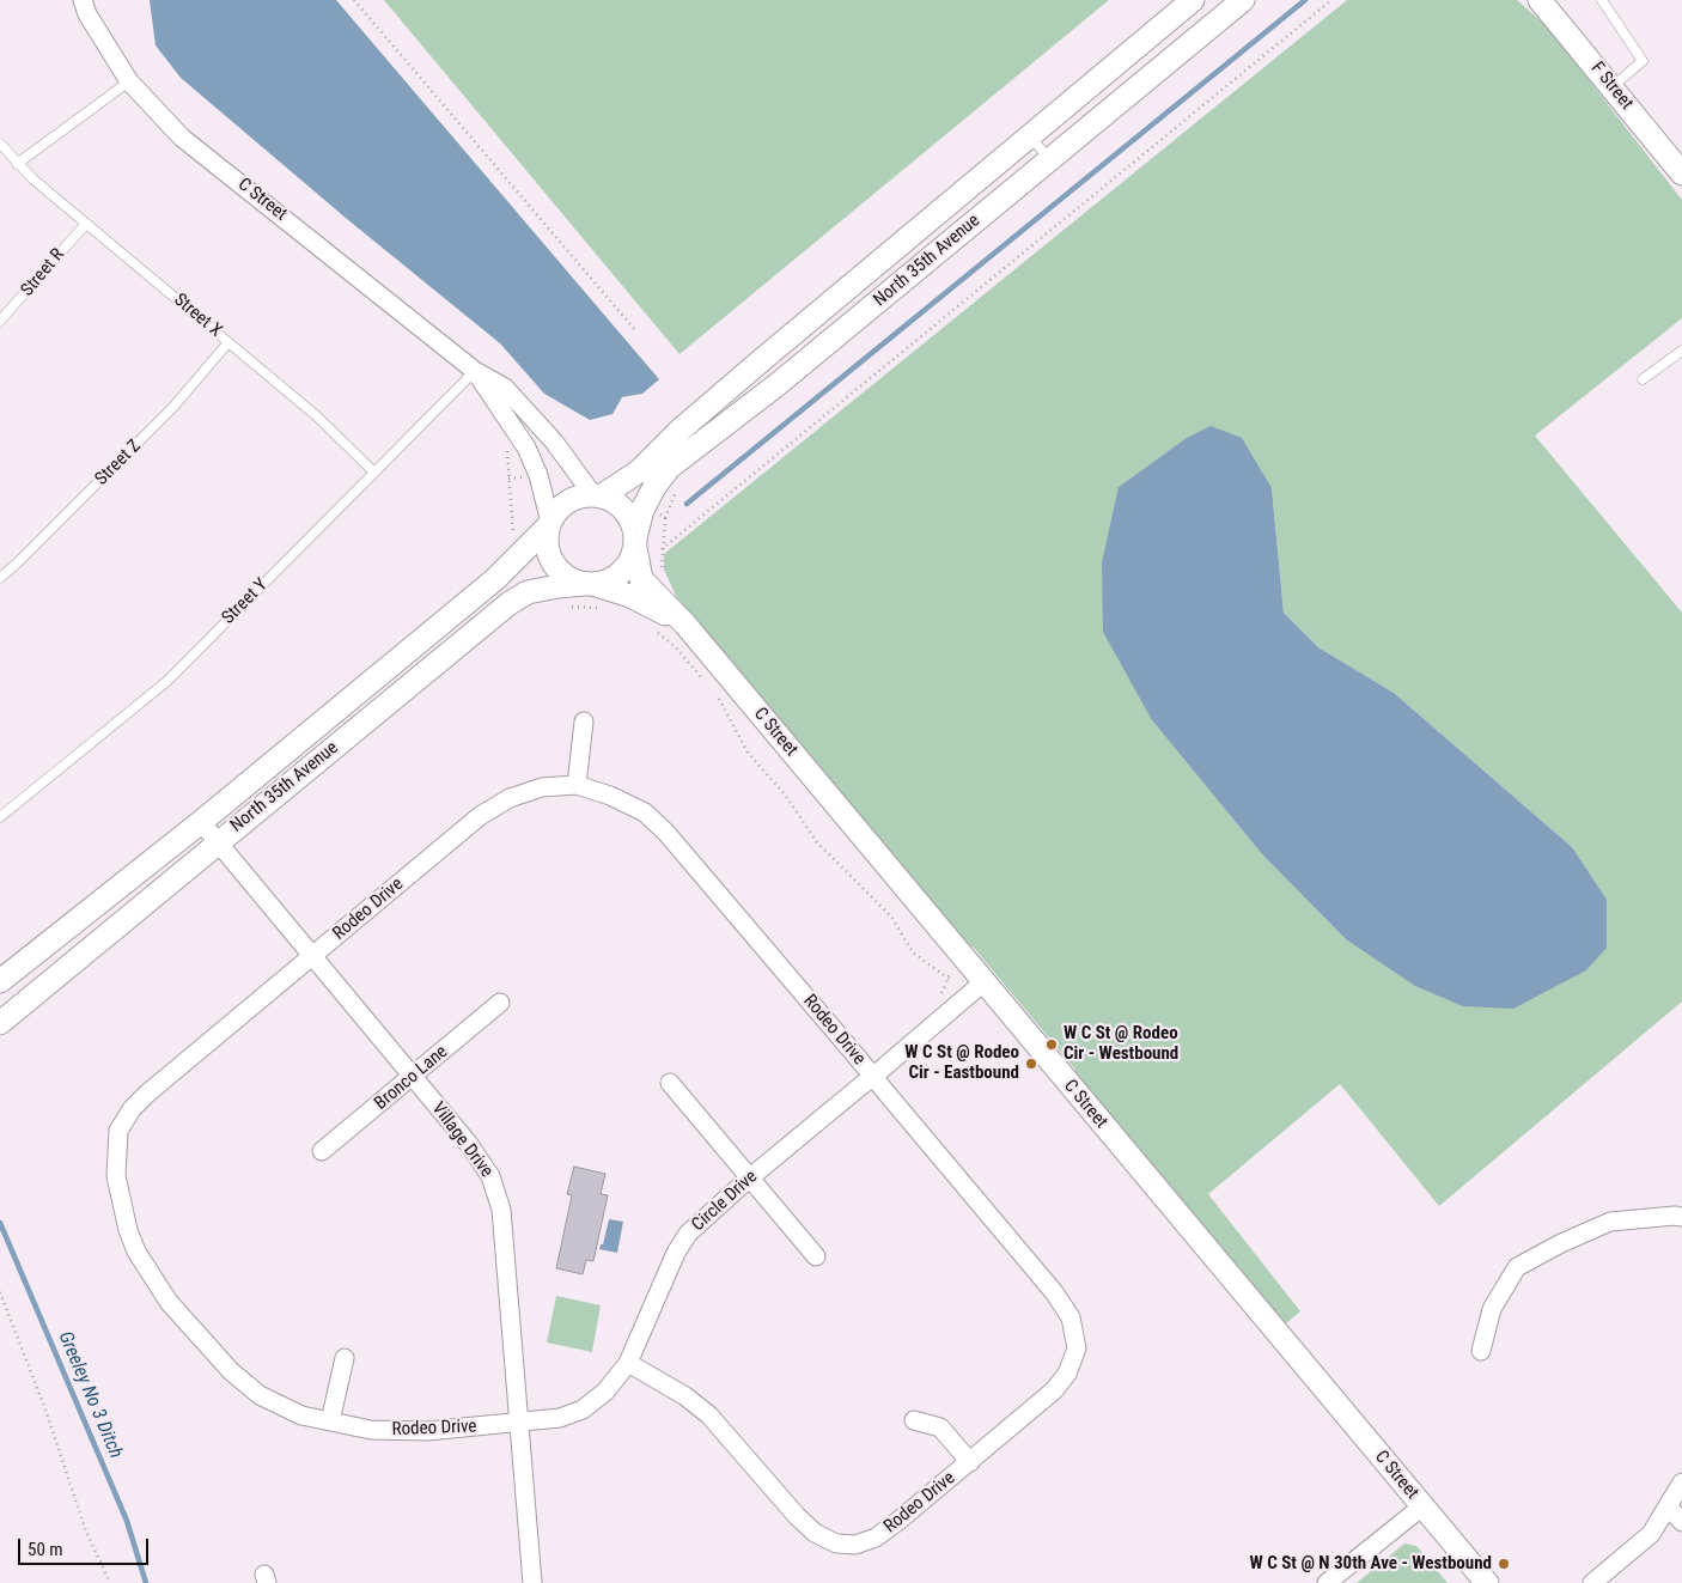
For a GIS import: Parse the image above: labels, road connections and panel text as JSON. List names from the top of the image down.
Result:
{
  "streets": {
    "street": [
      "F Street",
      "C Street",
      "North 35th Avenue",
      "Rodeo Drive",
      "Bronco Lane",
      "Village Drive",
      "Circle Drive"
    ],
    "lane": [
      "Street R",
      "Street X",
      "Street Z",
      "Street Y"
    ]
  },
  "crossings": [
    ["C Street", "North 35th Avenue"],
    ["C Street", "Street Y"],
    ["C Street", "Circle Drive"],
    ["North 35th Avenue", "Village Drive"],
    ["Street R", "Street X"],
    ["Street X", "Street Z"],
    ["Street X", "Street Y"],
    ["Rodeo Drive", "Village Drive"],
    ["Rodeo Drive", "Circle Drive"],
    ["Bronco Lane", "Village Drive"]
  ],
  "water": ["Greeley No 3 Ditch"],
  "places": ["W C St @ Rodeo Cir - Westbound", "W C St @ Rodeo Cir - Eastbound", "W C St @ N 30th Ave - Westbound"],
  "scale_bar": "50 m"
}
